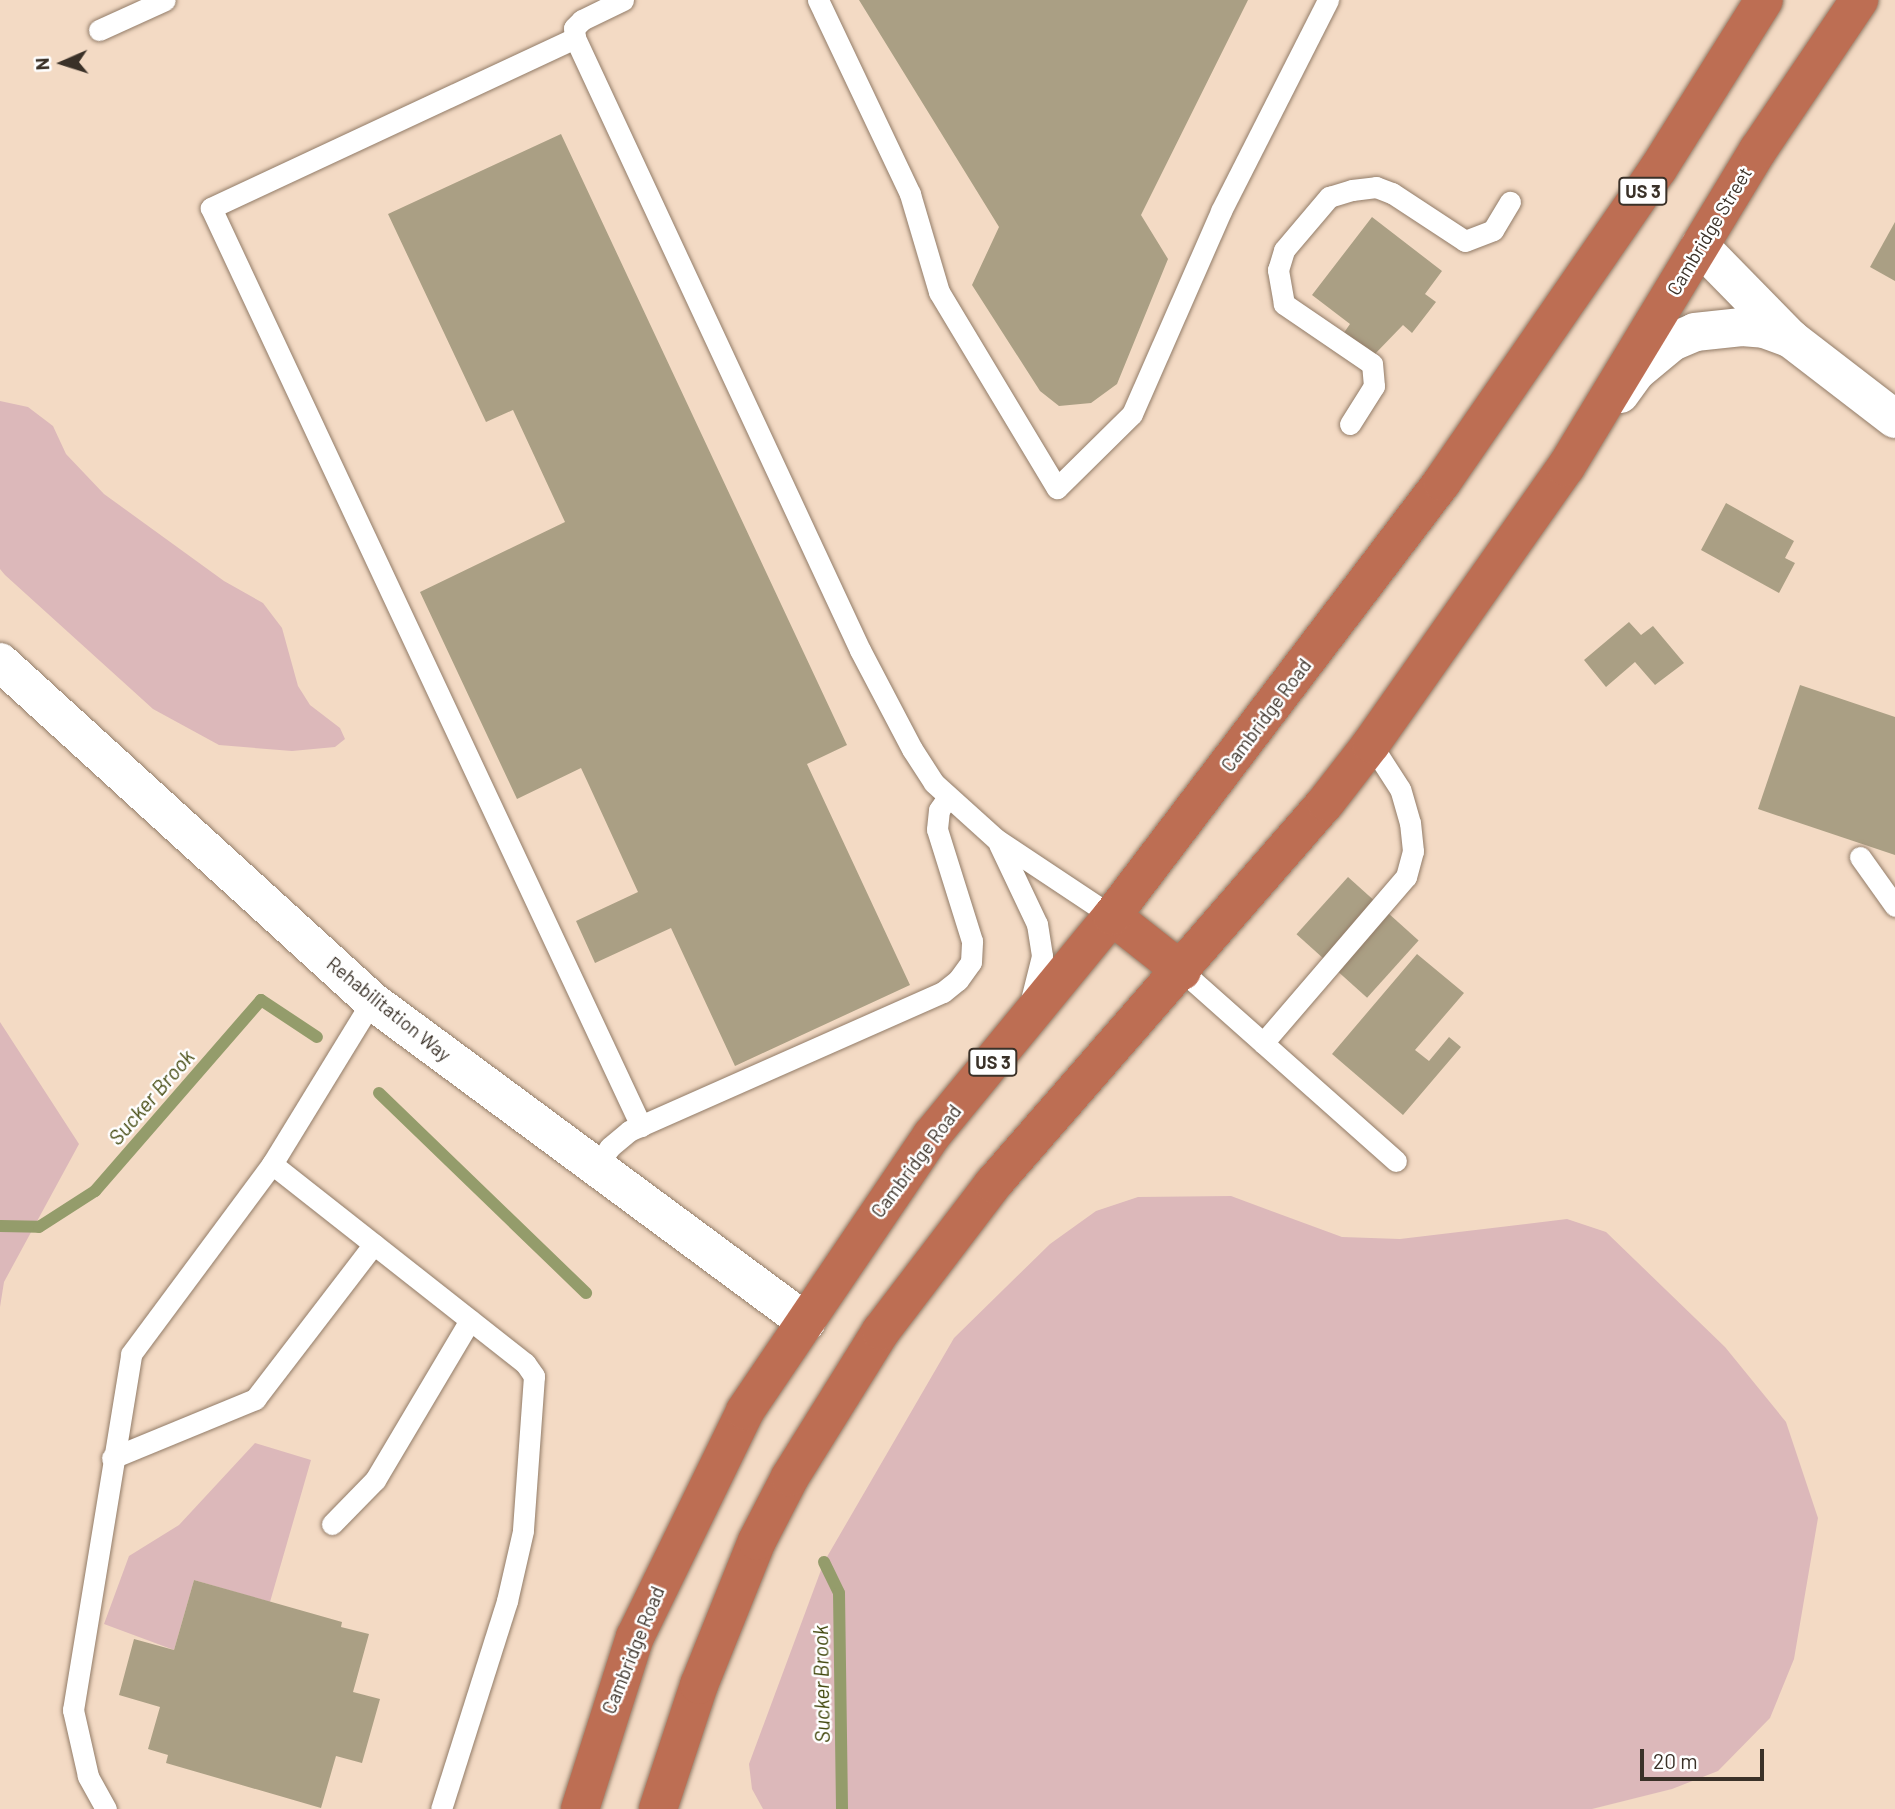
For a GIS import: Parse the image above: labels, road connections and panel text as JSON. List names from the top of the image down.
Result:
{
  "streets": {
    "highway": ["US 3", "Cambridge Street", "Cambridge Road"],
    "street": ["Rehabilitation Way"]
  },
  "crossings": [
    ["Cambridge Road", "Rehabilitation Way"]
  ],
  "water": ["Sucker Brook"],
  "scale_bar": "20 m",
  "north": "left"
}
